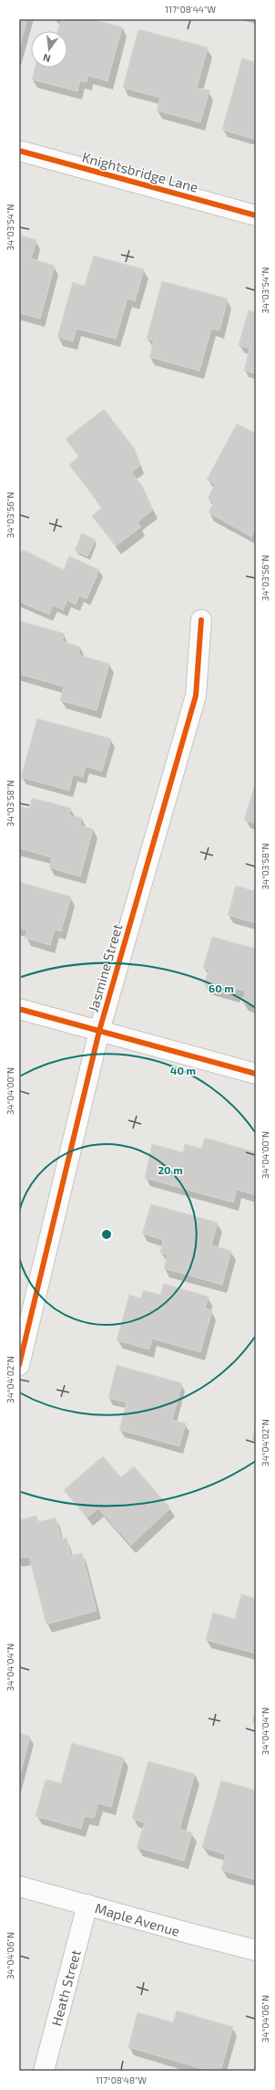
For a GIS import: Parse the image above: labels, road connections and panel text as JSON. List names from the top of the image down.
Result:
{
  "streets": {
    "street": [
      "Knightsbridge Lane",
      "Jasmine Street",
      "Maple Avenue",
      "Heath Street"
    ]
  },
  "crossings": [
    ["Maple Avenue", "Heath Street"]
  ],
  "north": "bottom",
  "coordinates": [
    "117°08'44\"W",
    "34°03'54\"N",
    "34°03'56\"N",
    "34°03'58\"N",
    "34°04'00\"N",
    "34°04'02\"N",
    "34°04'04\"N",
    "34°04'06\"N",
    "117°08'48\"W"
  ],
  "rings": ["60 m", "40 m", "20 m"]
}
